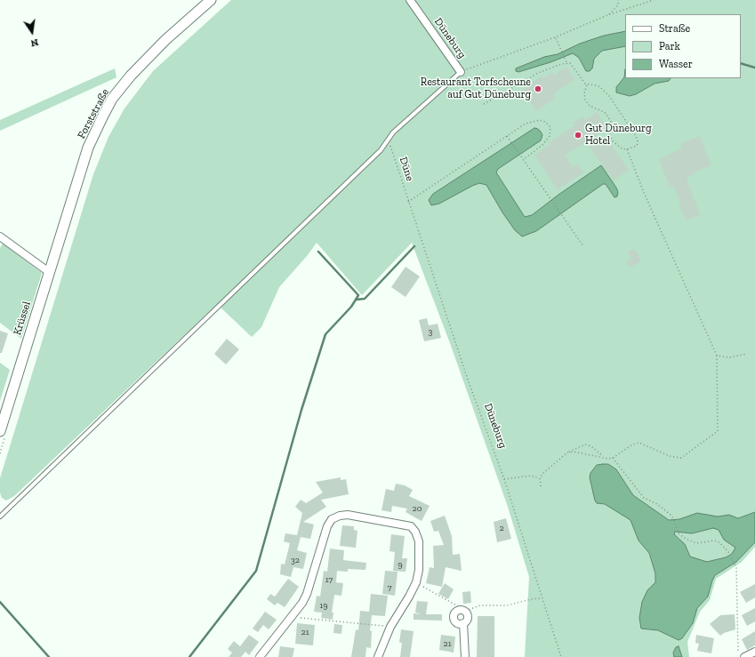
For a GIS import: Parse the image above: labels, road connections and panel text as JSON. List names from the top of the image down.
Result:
{
  "streets": {
    "street": ["Düneburg", "Forststraße", "Krüssel"],
    "path": ["Düne"]
  },
  "crossings": [
    ["Düneburg", "Düne"],
    ["Forststraße", "Krüssel"]
  ],
  "places": ["Restaurant Torfscheune auf Gut Düneburg", "Gut Düneburg Hotel"],
  "house_numbers": [
    "3",
    "20",
    "2",
    "32",
    "9",
    "17",
    "7",
    "19",
    "21",
    "21"
  ],
  "legend": ["Straße", "Park", "Wasser"],
  "north": "bottom"
}
